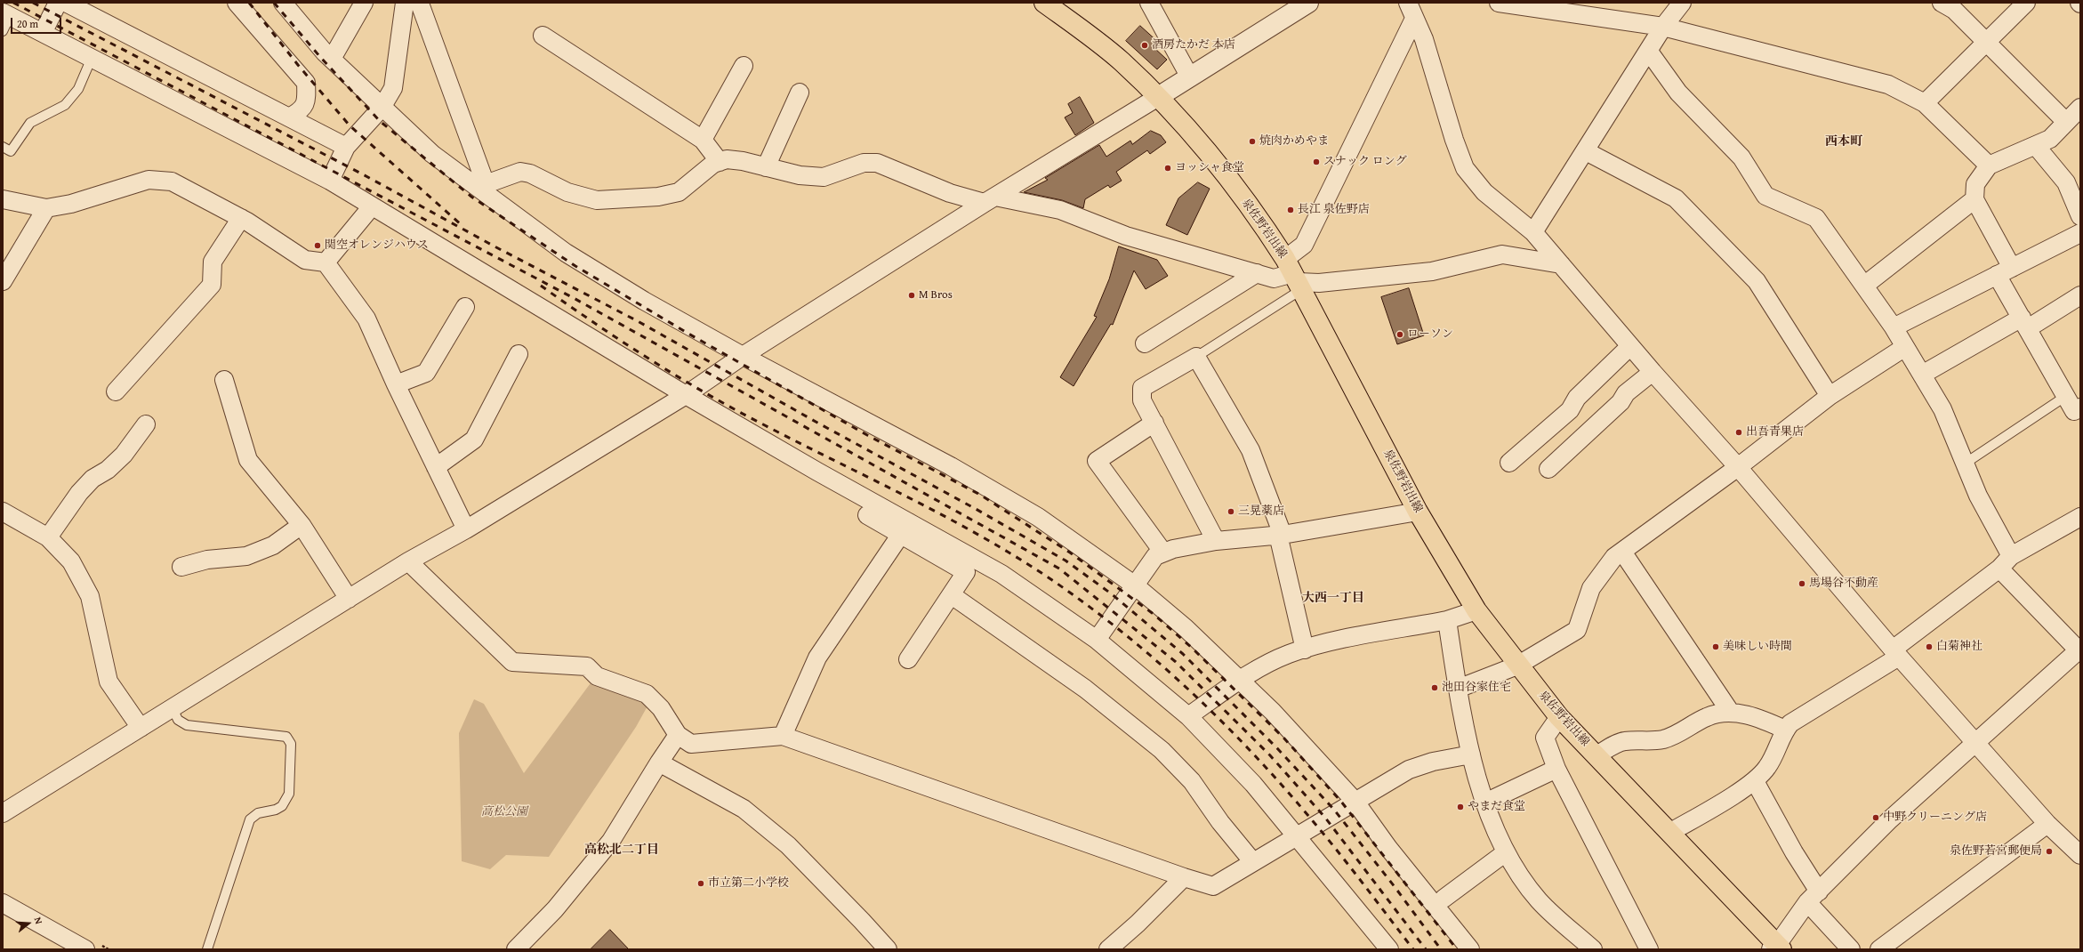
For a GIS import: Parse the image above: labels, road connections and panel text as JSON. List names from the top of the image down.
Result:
{
  "streets": {
    "main road": ["泉佐野岩出線"]
  },
  "districts": ["西本町", "大西一丁目", "高松北二丁目"],
  "parks": ["高松公園"],
  "places": [
    "酒房たかだ 本店",
    "焼肉かめやま",
    "スナック ロング",
    "ヨッシャ食堂",
    "長江 泉佐野店",
    "関空オレンジハウス",
    "M Bros",
    "ローソン",
    "出吾青果店",
    "三晃薬店",
    "馬場谷不動産",
    "美味しい時間",
    "白菊神社",
    "池田谷家住宅",
    "やまだ食堂",
    "中野クリーニング店",
    "泉佐野若宮郵便局",
    "市立第二小学校"
  ],
  "scale_bar": "20 m",
  "north": "right"
}
